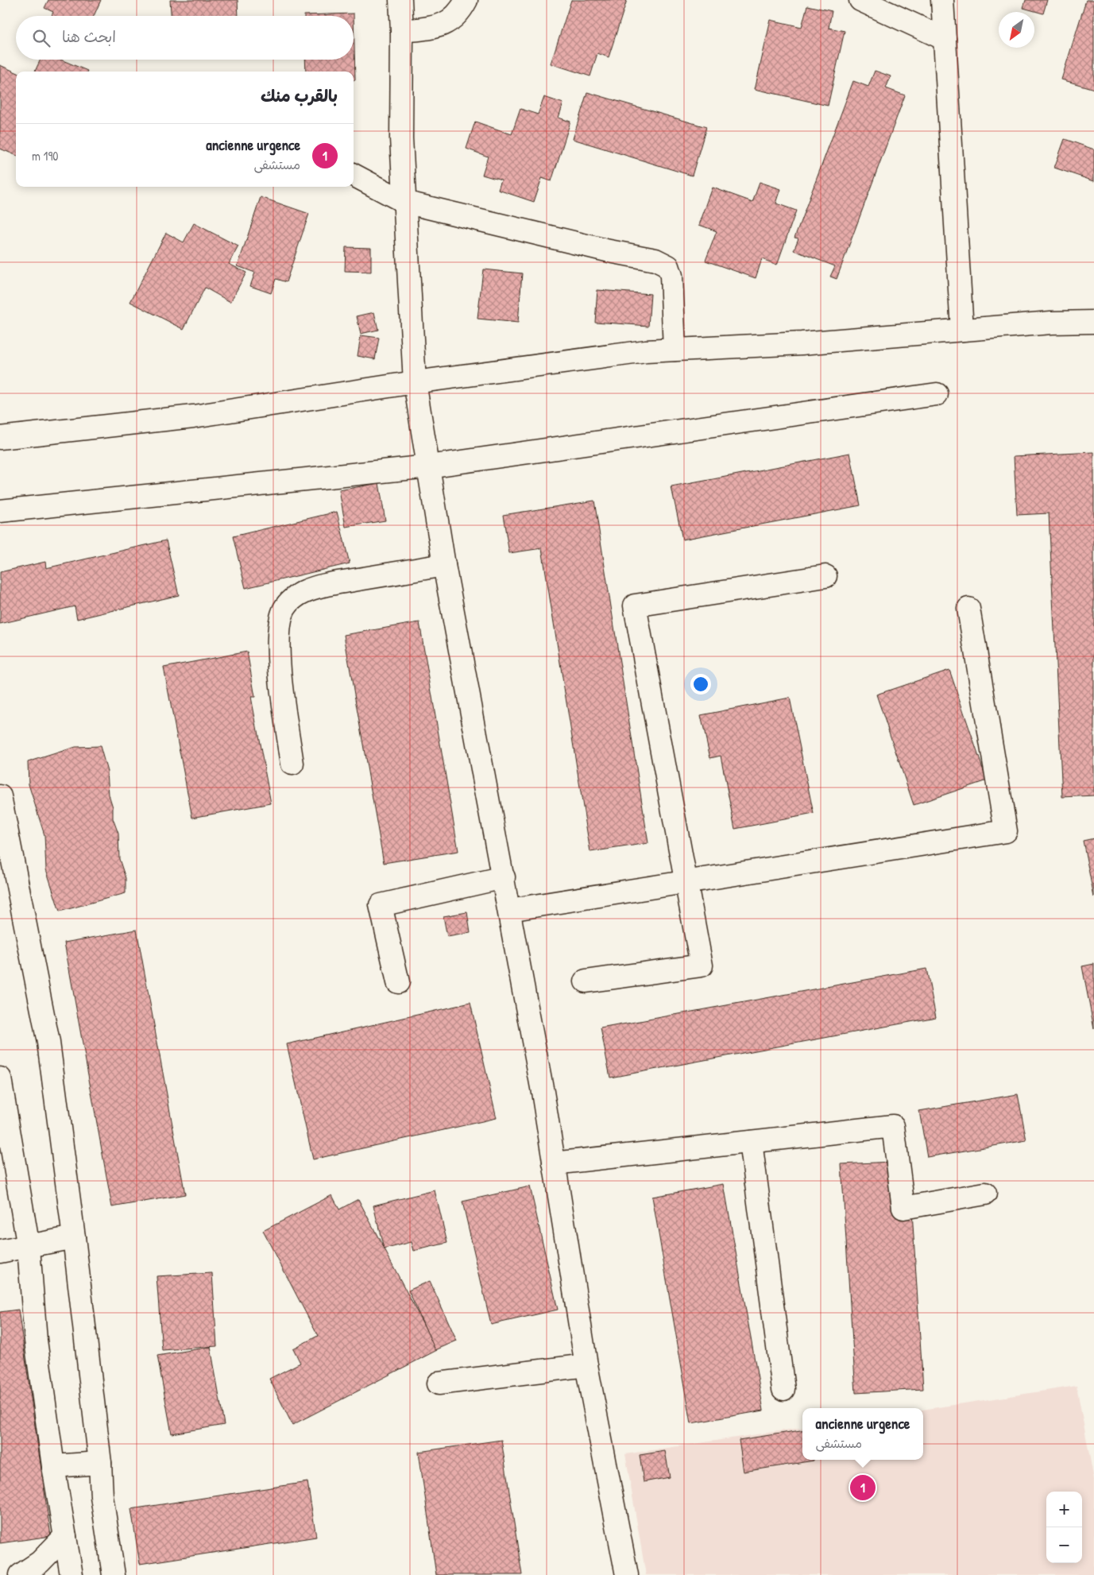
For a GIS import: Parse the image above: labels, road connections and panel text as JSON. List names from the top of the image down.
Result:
{
  "north": "bottom left",
  "page": {
    "search": "ابحث هنا",
    "heading": "بالقرب منك",
    "list": [
      {
        "mark": "1",
        "name": "ancienne urgence",
        "note": "مستشفى",
        "value": "190 m"
      }
    ],
    "popup": ["ancienne urgence", "مستشفى"],
    "pins": "1",
    "map_buttons": ["+", "−"]
  }
}
